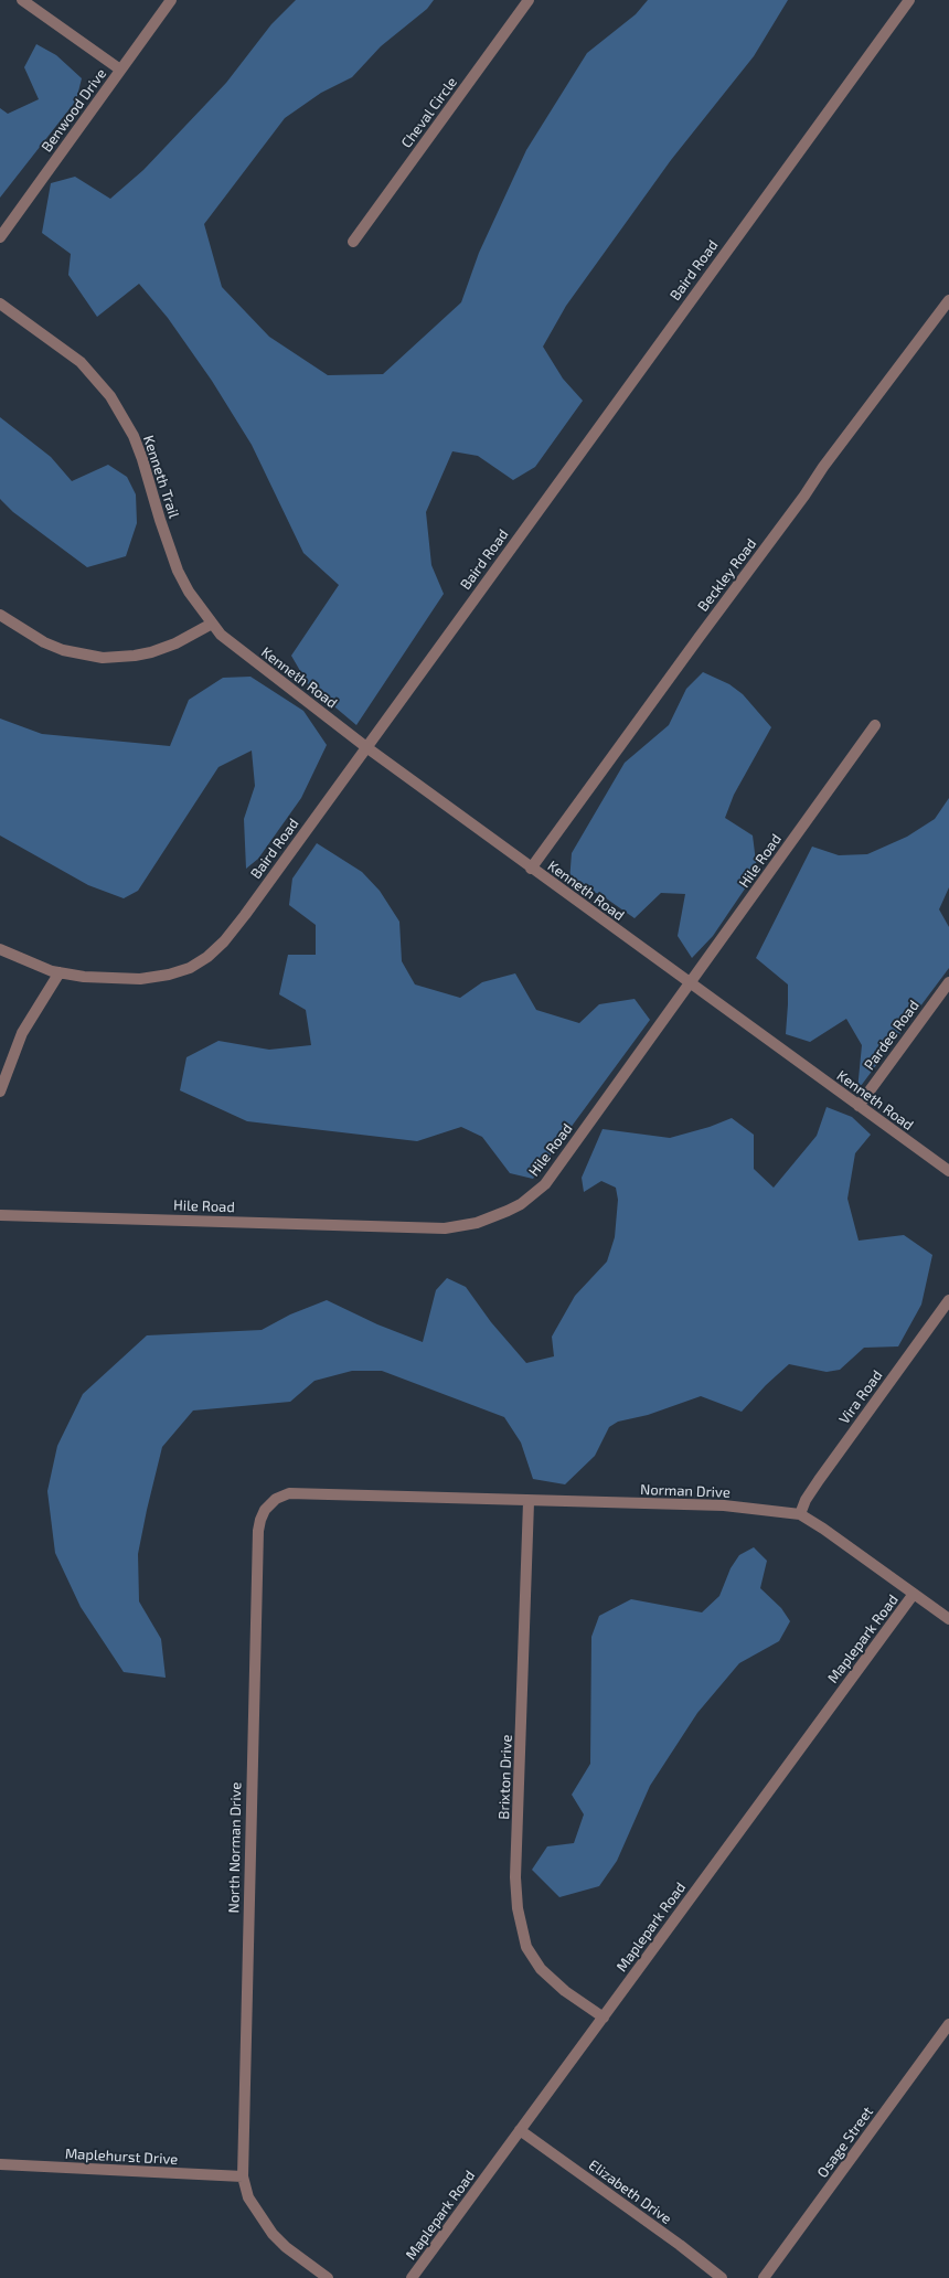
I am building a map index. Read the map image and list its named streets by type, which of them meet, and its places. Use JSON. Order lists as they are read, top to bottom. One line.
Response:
{"streets":{"street":["Benwood Drive","Cheval Circle","Baird Road","Kenneth Trail","Beckley Road","Kenneth Road","Hile Road","Pardee Road","Vira Road","Norman Drive","Maplepark Road","Brixton Drive","North Norman Drive","Osage Street","Maplehurst Drive","Elizabeth Drive"]},"crossings":[["Baird Road","Kenneth Road"],["Kenneth Trail","Kenneth Road"],["Beckley Road","Kenneth Road"],["Kenneth Road","Hile Road"],["Kenneth Road","Pardee Road"],["Vira Road","Norman Drive"],["Norman Drive","Maplepark Road"],["Norman Drive","Brixton Drive"],["Norman Drive","North Norman Drive"],["Maplepark Road","Brixton Drive"],["Maplepark Road","Elizabeth Drive"],["North Norman Drive","Maplehurst Drive"]]}
